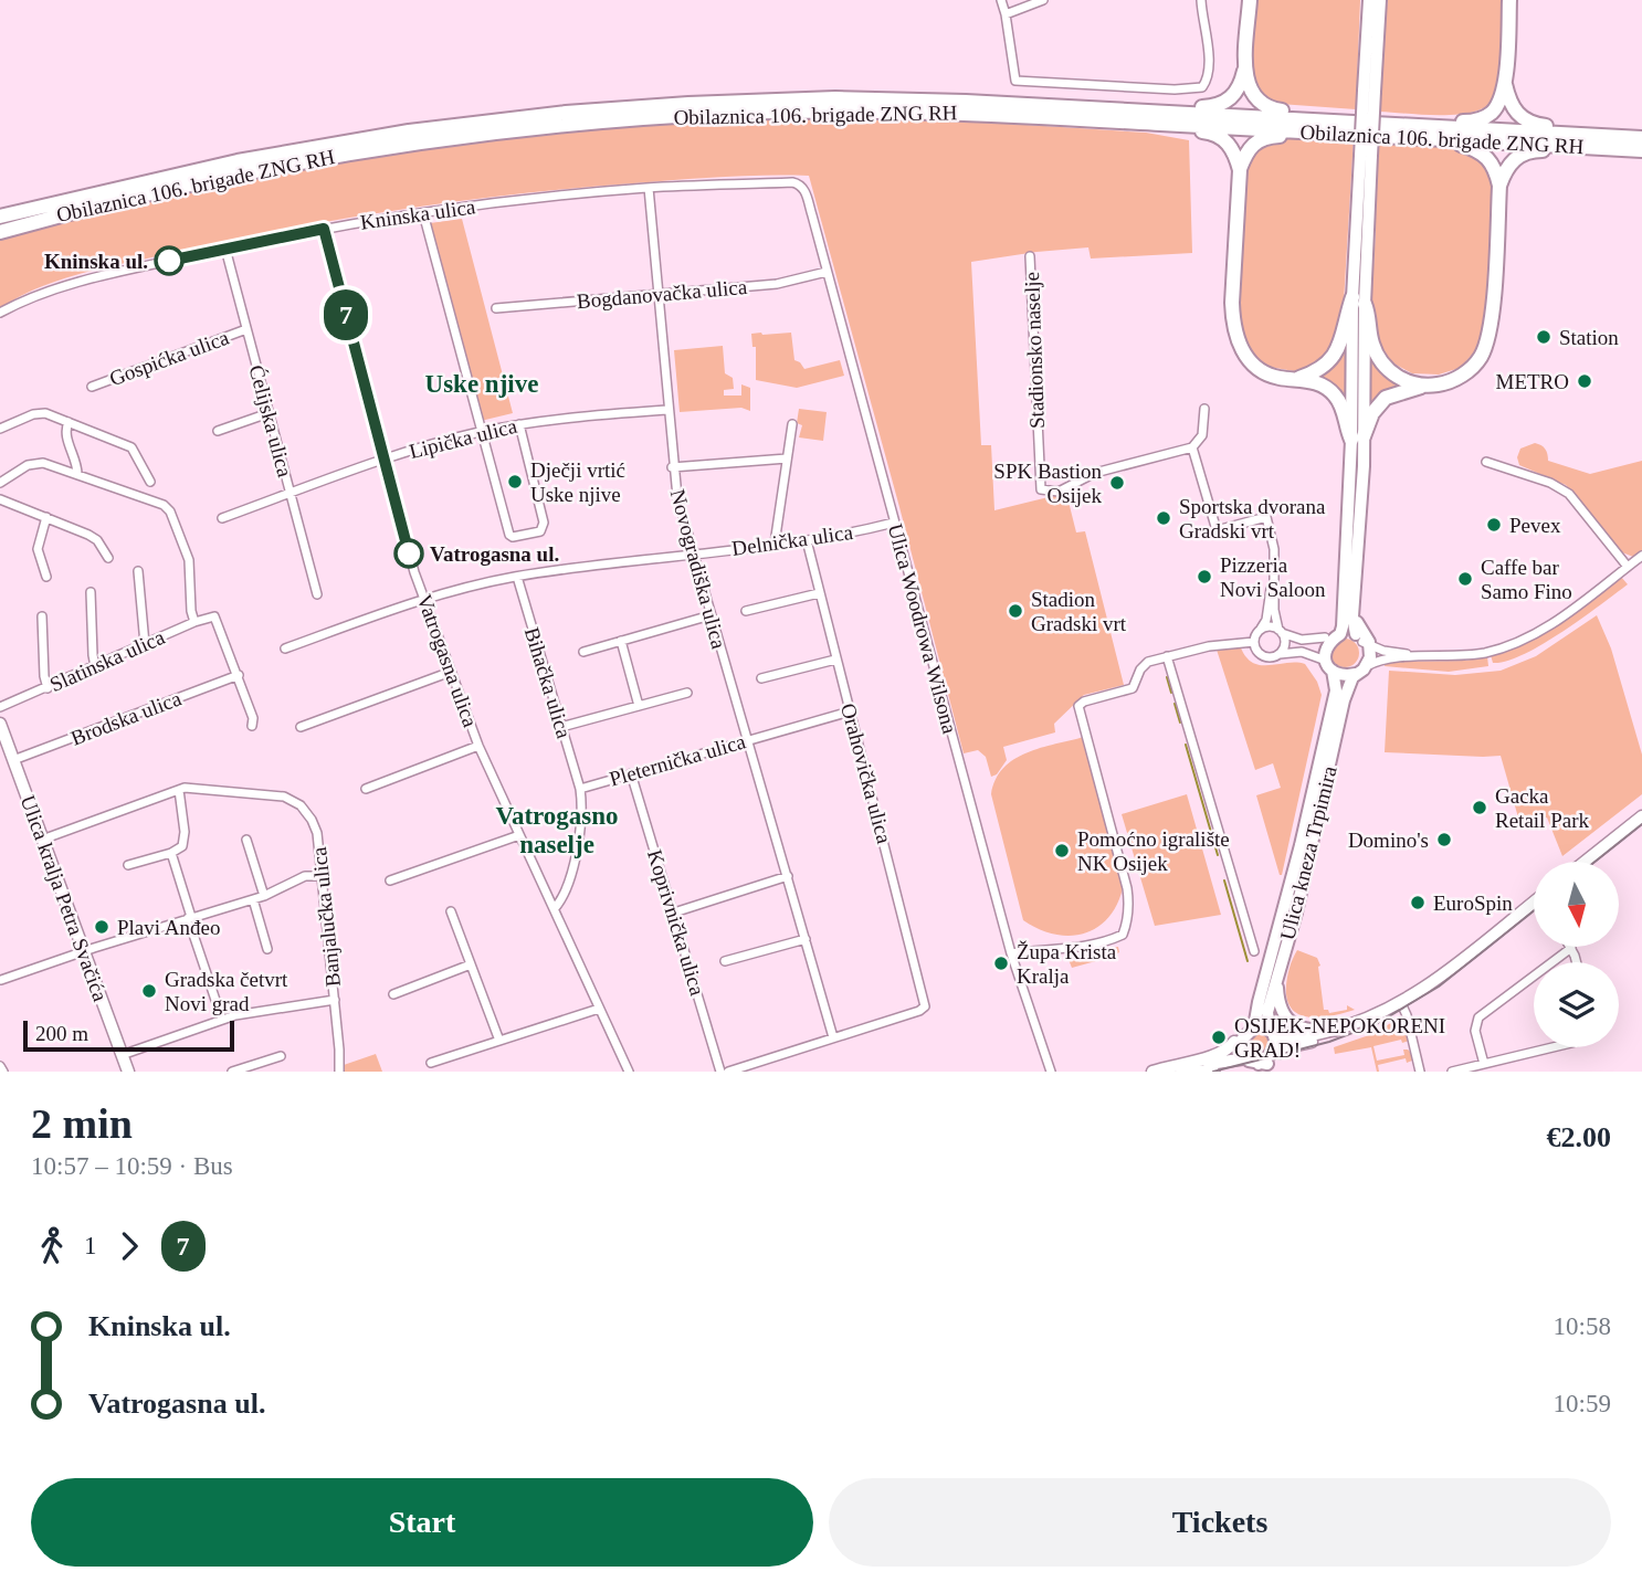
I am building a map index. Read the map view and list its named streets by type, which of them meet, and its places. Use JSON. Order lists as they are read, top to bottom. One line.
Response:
{"streets":{"highway":["Obilaznica 106. brigade ZNG RH"],"main road":["Ulica kneza Trpimira"],"street":["Kninska ulica","Bogdanovačka ulica","Stadionsko naselje","Gospićka ulica","Ćelijska ulica","Lipička ulica","Delnička ulica","Novogradiška ulica","Ulica Woodrowa Wilsona","Slatinska ulica","Vatrogasna ulica","Bihačka ulica","Brodska ulica","Pleternička ulica","Orahovička ulica","Ulica kralja Petra Svačića","Banjalučka ulica","Koprivnička ulica"]},"crossings":[["Kninska ulica","Ćelijska ulica"],["Kninska ulica","Novogradiška ulica"],["Kninska ulica","Ulica Woodrowa Wilsona"],["Kninska ulica","Vatrogasna ulica"],["Bogdanovačka ulica","Novogradiška ulica"],["Bogdanovačka ulica","Ulica Woodrowa Wilsona"],["Gospićka ulica","Ćelijska ulica"],["Ćelijska ulica","Lipička ulica"],["Lipička ulica","Novogradiška ulica"],["Lipička ulica","Vatrogasna ulica"],["Delnička ulica","Novogradiška ulica"],["Delnička ulica","Ulica Woodrowa Wilsona"],["Delnička ulica","Vatrogasna ulica"],["Delnička ulica","Bihačka ulica"],["Delnička ulica","Orahovička ulica"],["Novogradiška ulica","Pleternička ulica"],["Novogradiška ulica","Orahovička ulica"],["Slatinska ulica","Brodska ulica"],["Vatrogasna ulica","Pleternička ulica"],["Bihačka ulica","Pleternička ulica"],["Brodska ulica","Ulica kralja Petra Svačića"],["Pleternička ulica","Orahovička ulica"],["Pleternička ulica","Koprivnička ulica"],["Ulica kralja Petra Svačića","Banjalučka ulica"]],"districts":["Uske njive","Vatrogasno naselje"],"places":["Kninska ul.","Station","METRO","Dječji vrtić Uske njive","SPK Bastion Osijek","Sportska dvorana Gradski vrt","Pevex","Vatrogasna ul.","Pizzeria Novi Saloon","Caffe bar Samo Fino","Stadion Gradski vrt","Gacka Retail Park","Domino's","Pomoćno igralište NK Osijek","EuroSpin","Plavi Anđeo","Župa Krista Kralja","Gradska četvrt Novi grad","OSIJEK-NEPOKORENI GRAD!"],"lines":["bus line 7"],"scale_bar":"200 m","north":"bottom","page":{"on_map":"7","scale":"200 m","heading":["2 min","10:57 – 10:59 · Bus","€2.00"],"legs":["1","7"],"list":[{"name":"Kninska ul.","value":"10:58"},{"name":"Vatrogasna ul.","value":"10:59"}],"buttons":["Start","Tickets"]}}
